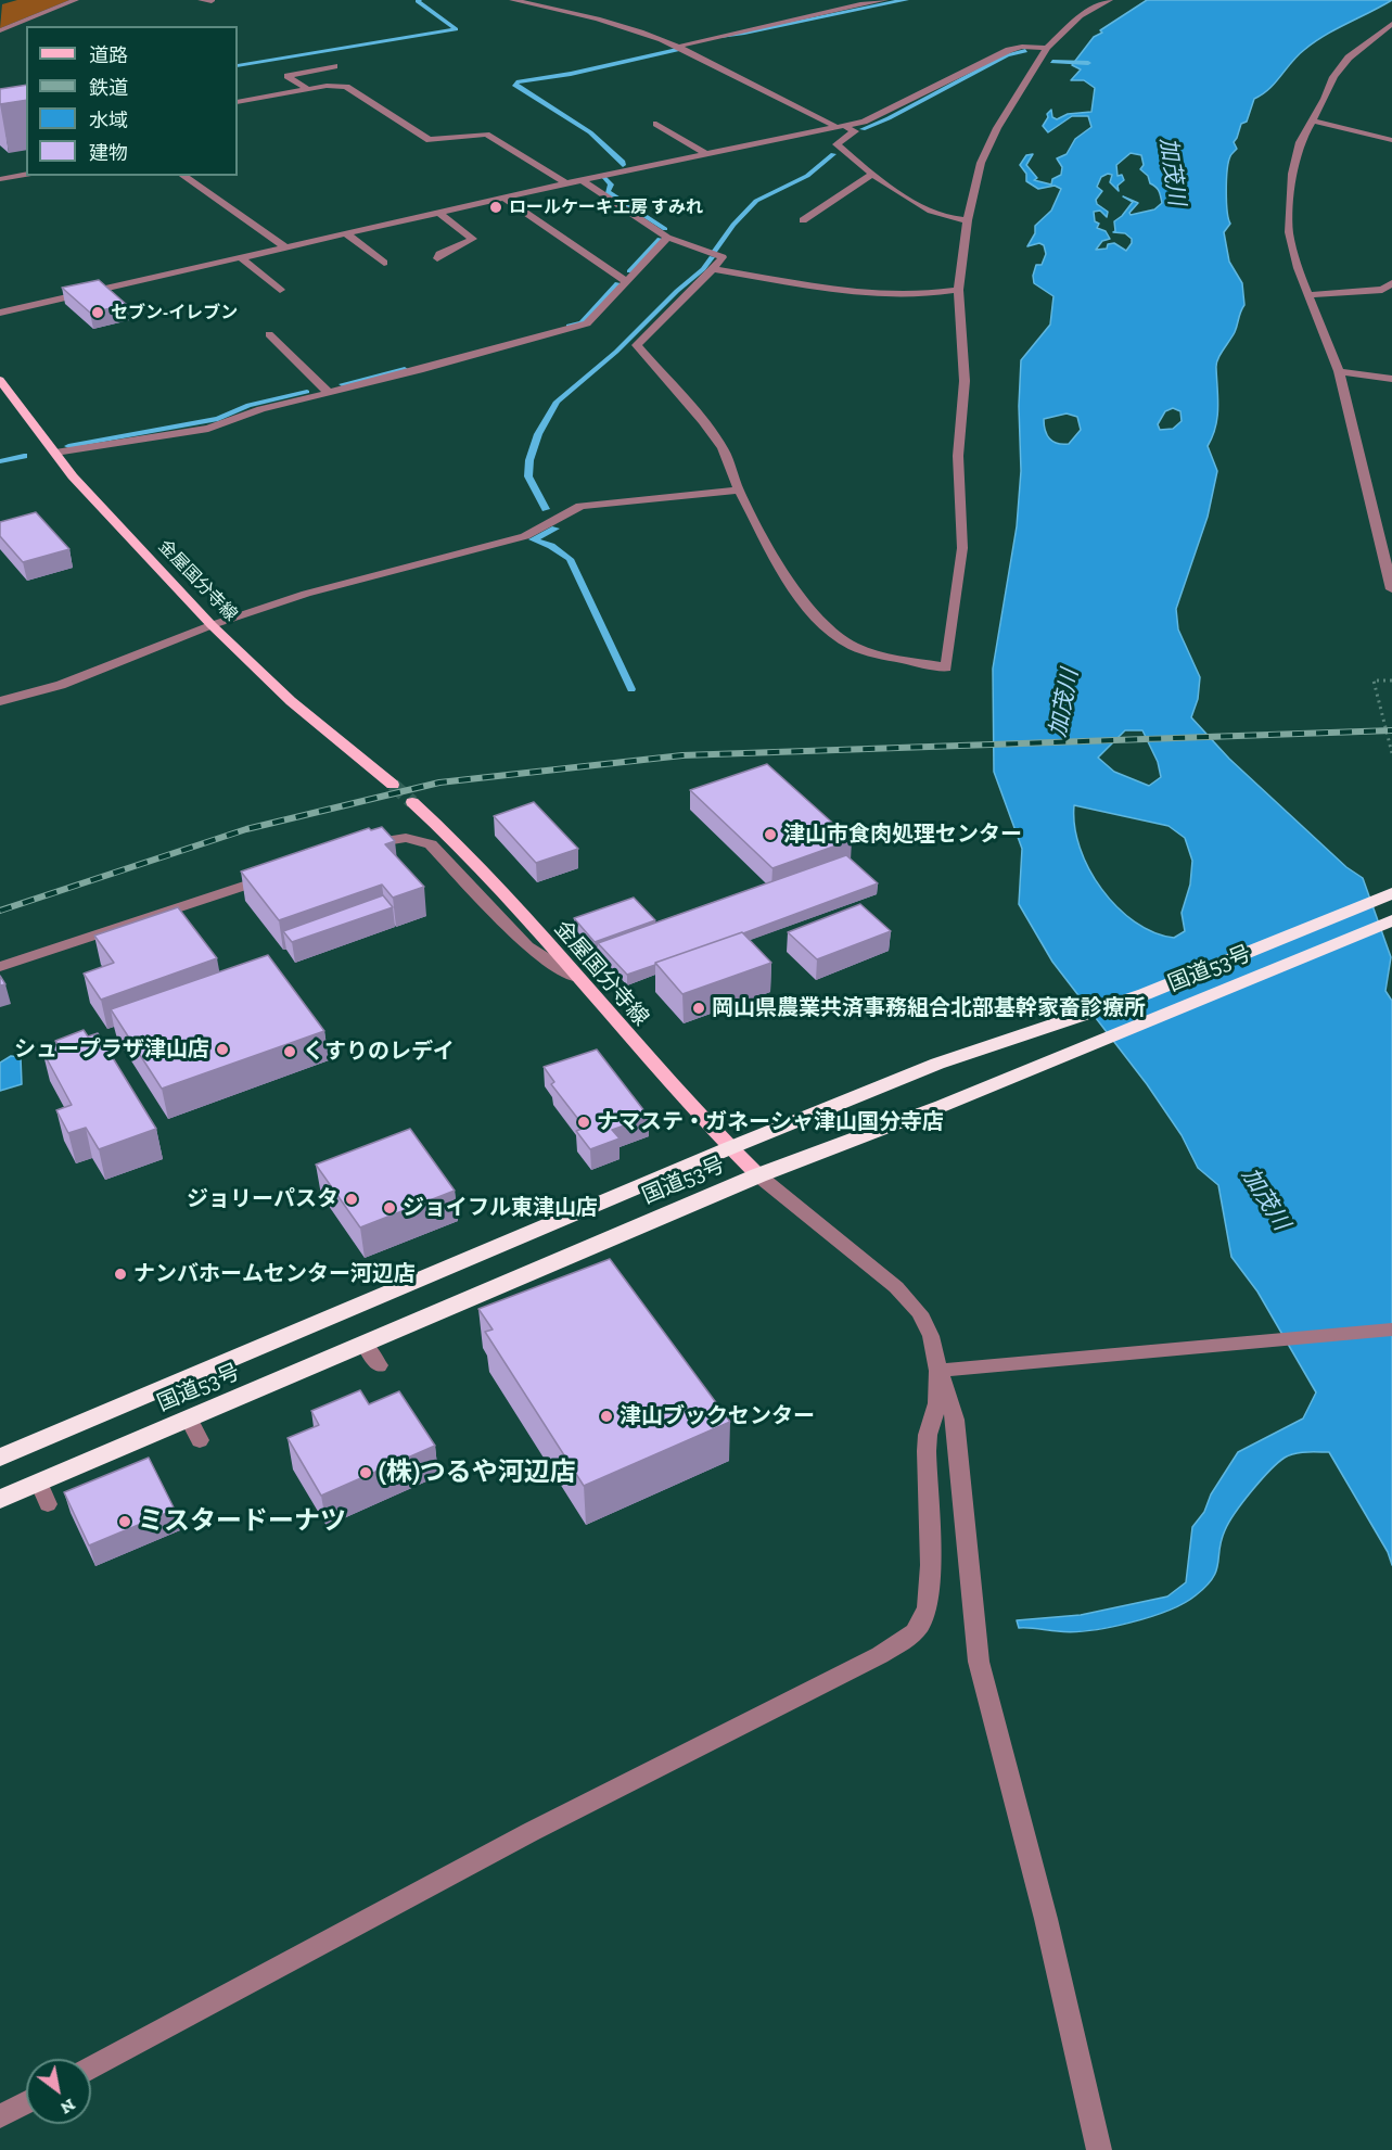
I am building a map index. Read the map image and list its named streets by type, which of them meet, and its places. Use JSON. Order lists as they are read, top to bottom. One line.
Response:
{"streets":{"highway":["国道53号"],"main road":["金屋国分寺線"]},"crossings":[["金屋国分寺線","国道53号"]],"water":["加茂川"],"places":["ロールケーキ工房 すみれ","セブン-イレブン","津山市食肉処理センター","岡山県農業共済事務組合北部基幹家畜診療所","シュープラザ津山店","くすりのレデイ","ナマステ・ガネーシャ津山国分寺店","ジョリーパスタ","ジョイフル東津山店","ナンバホームセンター河辺店","津山ブックセンター","(株)つるや河辺店","ミスタードーナツ"],"legend":["道路","鉄道","水域","建物"],"north":"bottom right"}
